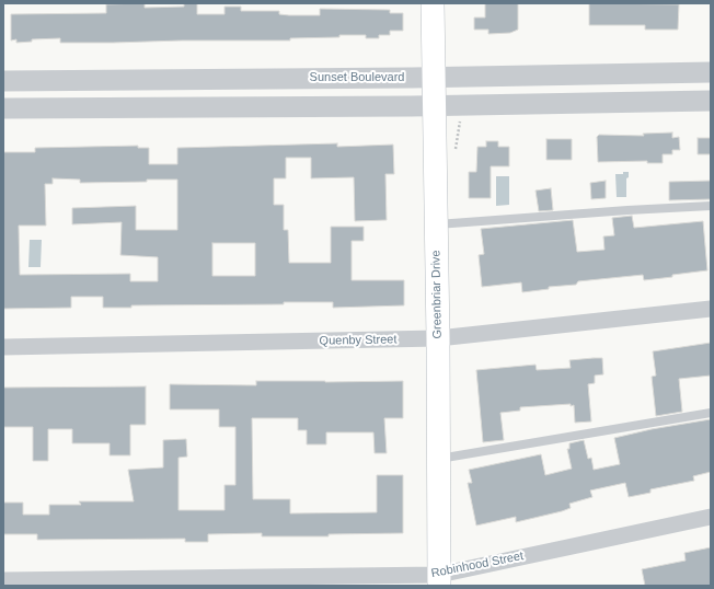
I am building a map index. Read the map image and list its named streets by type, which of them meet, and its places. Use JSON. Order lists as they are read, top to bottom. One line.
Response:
{"streets":{"main road":["Greenbriar Drive"],"street":["Sunset Boulevard","Quenby Street","Robinhood Street"]},"crossings":[["Sunset Boulevard","Greenbriar Drive"],["Greenbriar Drive","Quenby Street"],["Greenbriar Drive","Robinhood Street"]]}
